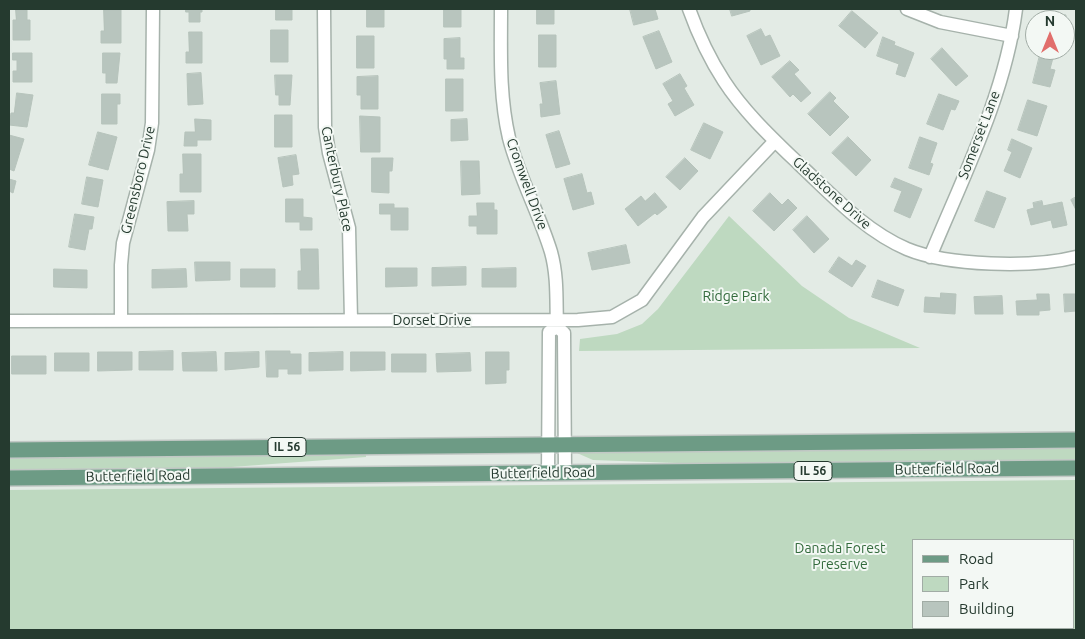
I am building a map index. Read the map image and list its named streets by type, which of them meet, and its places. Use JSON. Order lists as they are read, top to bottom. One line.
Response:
{"streets":{"main road":["IL 56","Butterfield Road"],"street":["Somerset Lane","Canterbury Place","Greensboro Drive","Cromwell Drive","Gladstone Drive","Dorset Drive"]},"crossings":[["Somerset Lane","Gladstone Drive"],["Canterbury Place","Dorset Drive"],["Greensboro Drive","Dorset Drive"],["Cromwell Drive","Dorset Drive"],["Cromwell Drive","Butterfield Road"],["Gladstone Drive","Dorset Drive"]],"parks":["Ridge Park","Danada Forest Preserve"],"legend":["Road","Park","Building"],"north":"top"}
